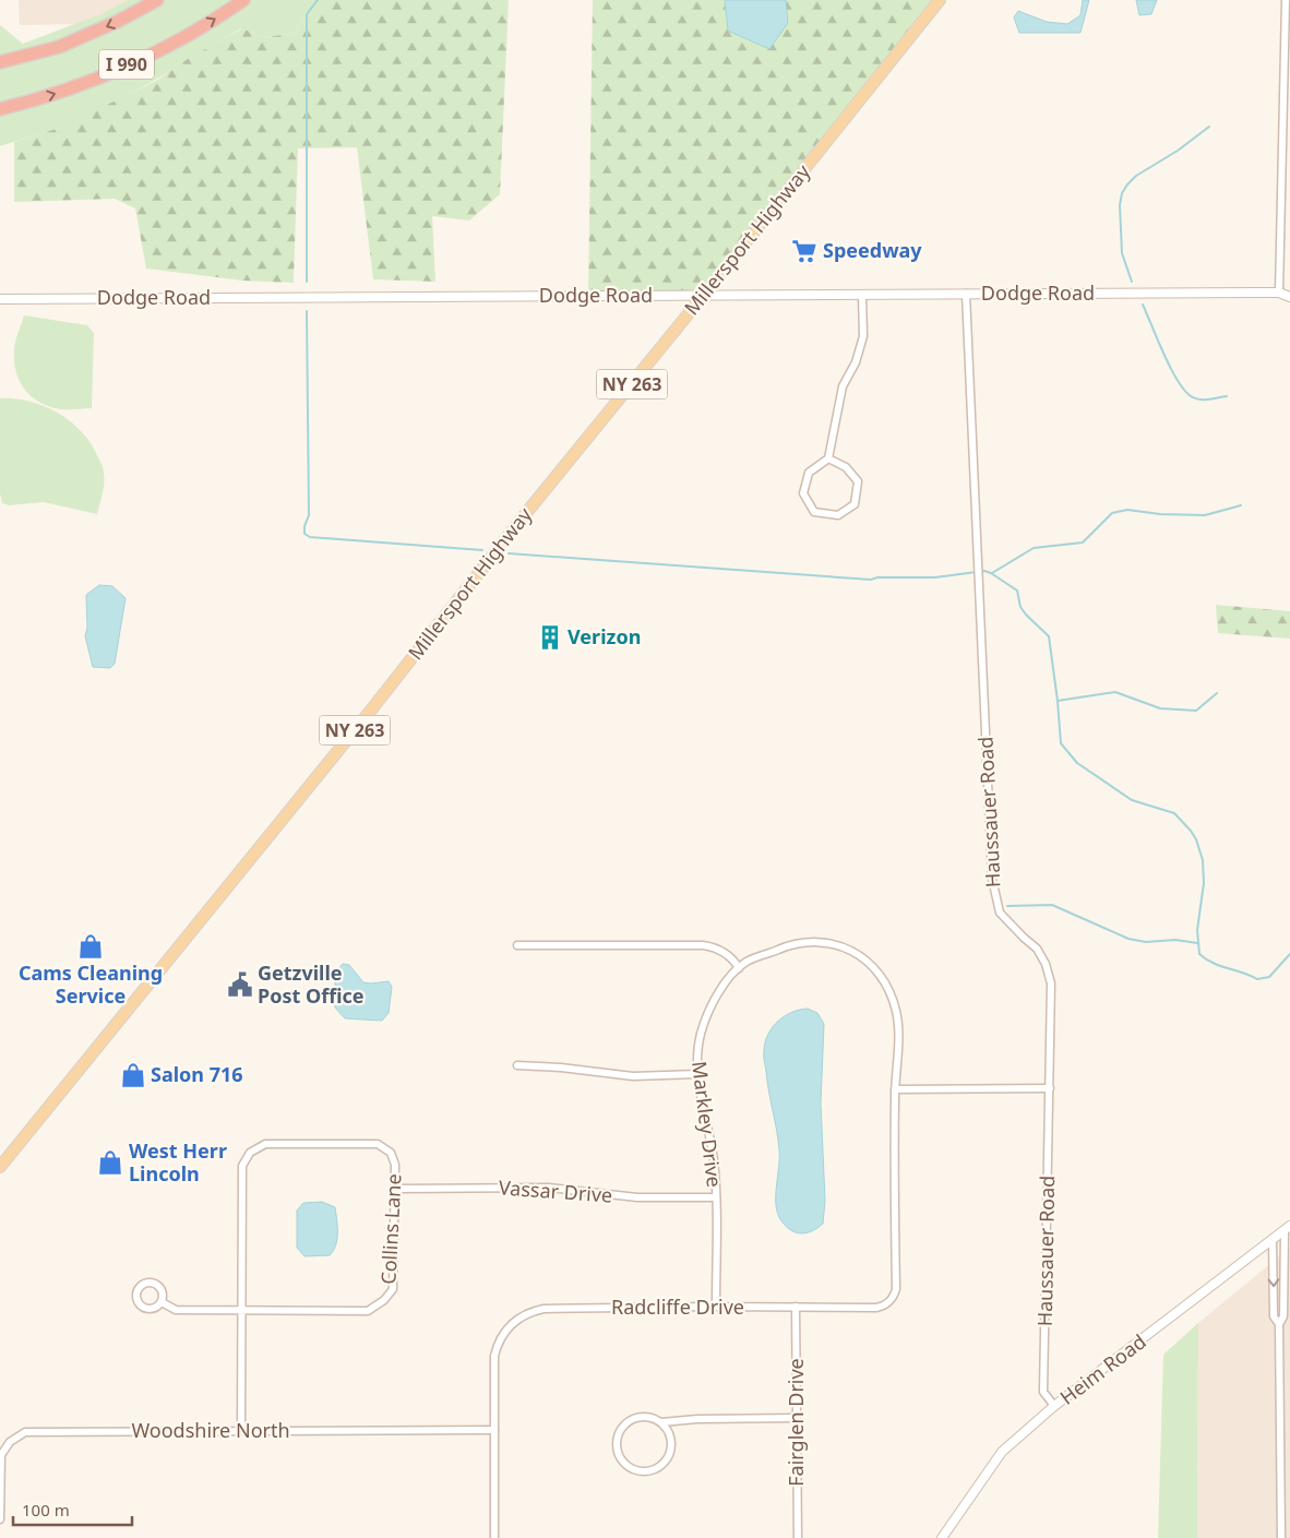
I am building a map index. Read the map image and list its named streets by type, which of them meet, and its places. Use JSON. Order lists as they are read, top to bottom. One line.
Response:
{"streets":{"highway":["I 990"],"main road":["Millersport Highway","NY 263"],"street":["Dodge Road","Haussauer Road","Markley Drive","Vassar Drive","Collins Lane","Radcliffe Drive","Heim Road","Fairglen Drive","Woodshire North"]},"crossings":[["Millersport Highway","Dodge Road"],["Dodge Road","Haussauer Road"],["Haussauer Road","Heim Road"],["Markley Drive","Vassar Drive"],["Markley Drive","Radcliffe Drive"],["Vassar Drive","Collins Lane"],["Collins Lane","Woodshire North"],["Radcliffe Drive","Fairglen Drive"],["Radcliffe Drive","Woodshire North"]],"places":{"supermarket":["Speedway"],"building":["Verizon"],"shop":["Cams Cleaning Service","Salon 716","West Herr Lincoln"],"public building":["Getzville Post Office"]},"scale_bar":"100 m"}
